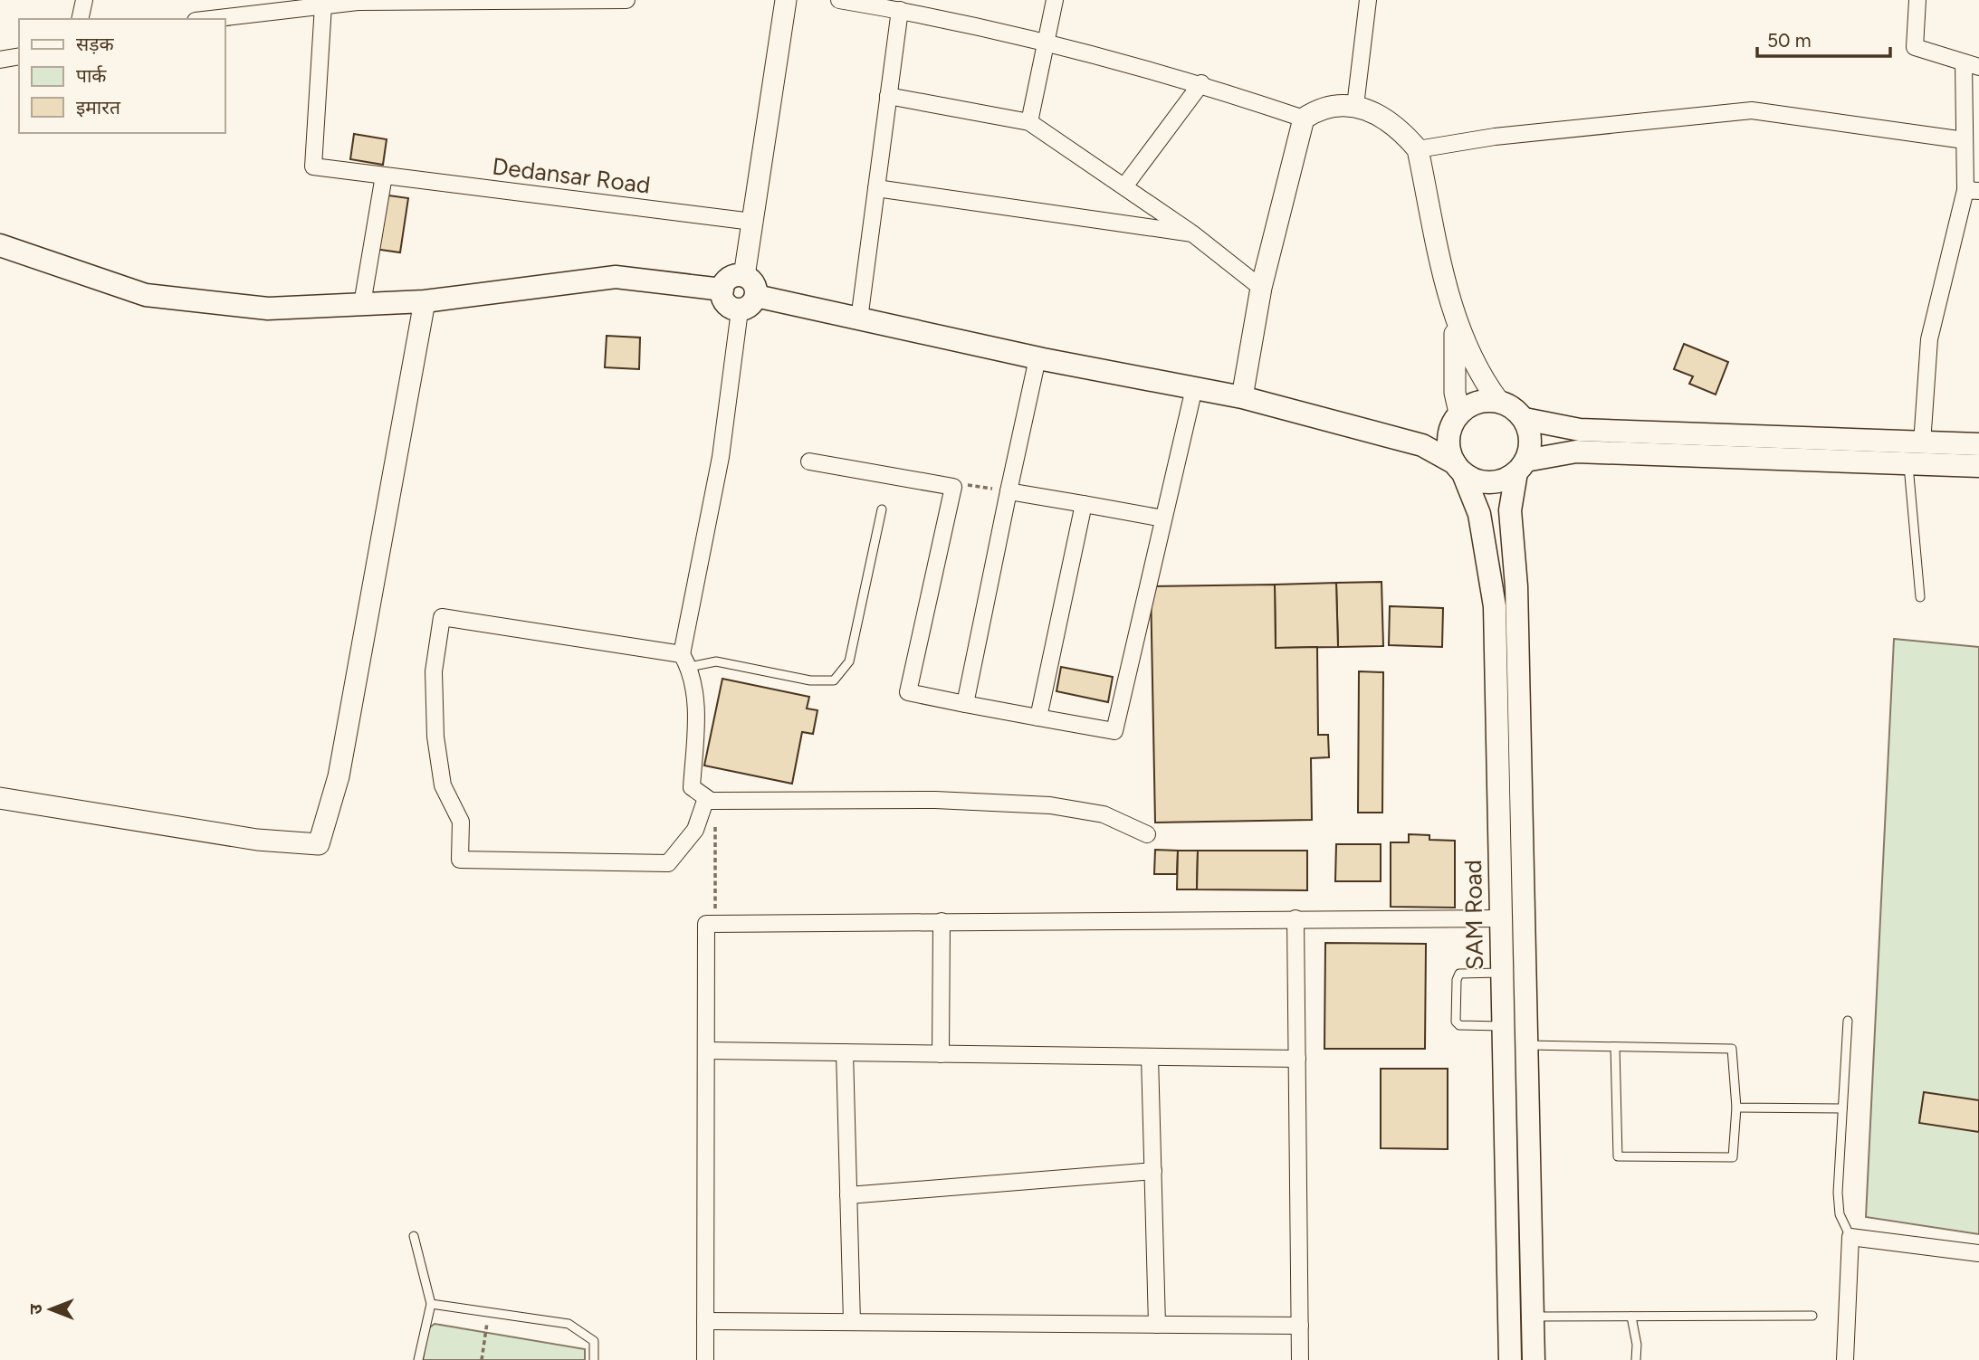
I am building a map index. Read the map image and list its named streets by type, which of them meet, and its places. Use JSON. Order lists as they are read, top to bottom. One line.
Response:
{"streets":{"main road":["SAM Road"],"street":["Dedansar Road"]},"legend":["सड़क","पार्क","इमारत"],"scale_bar":"50 m","north":"left"}
